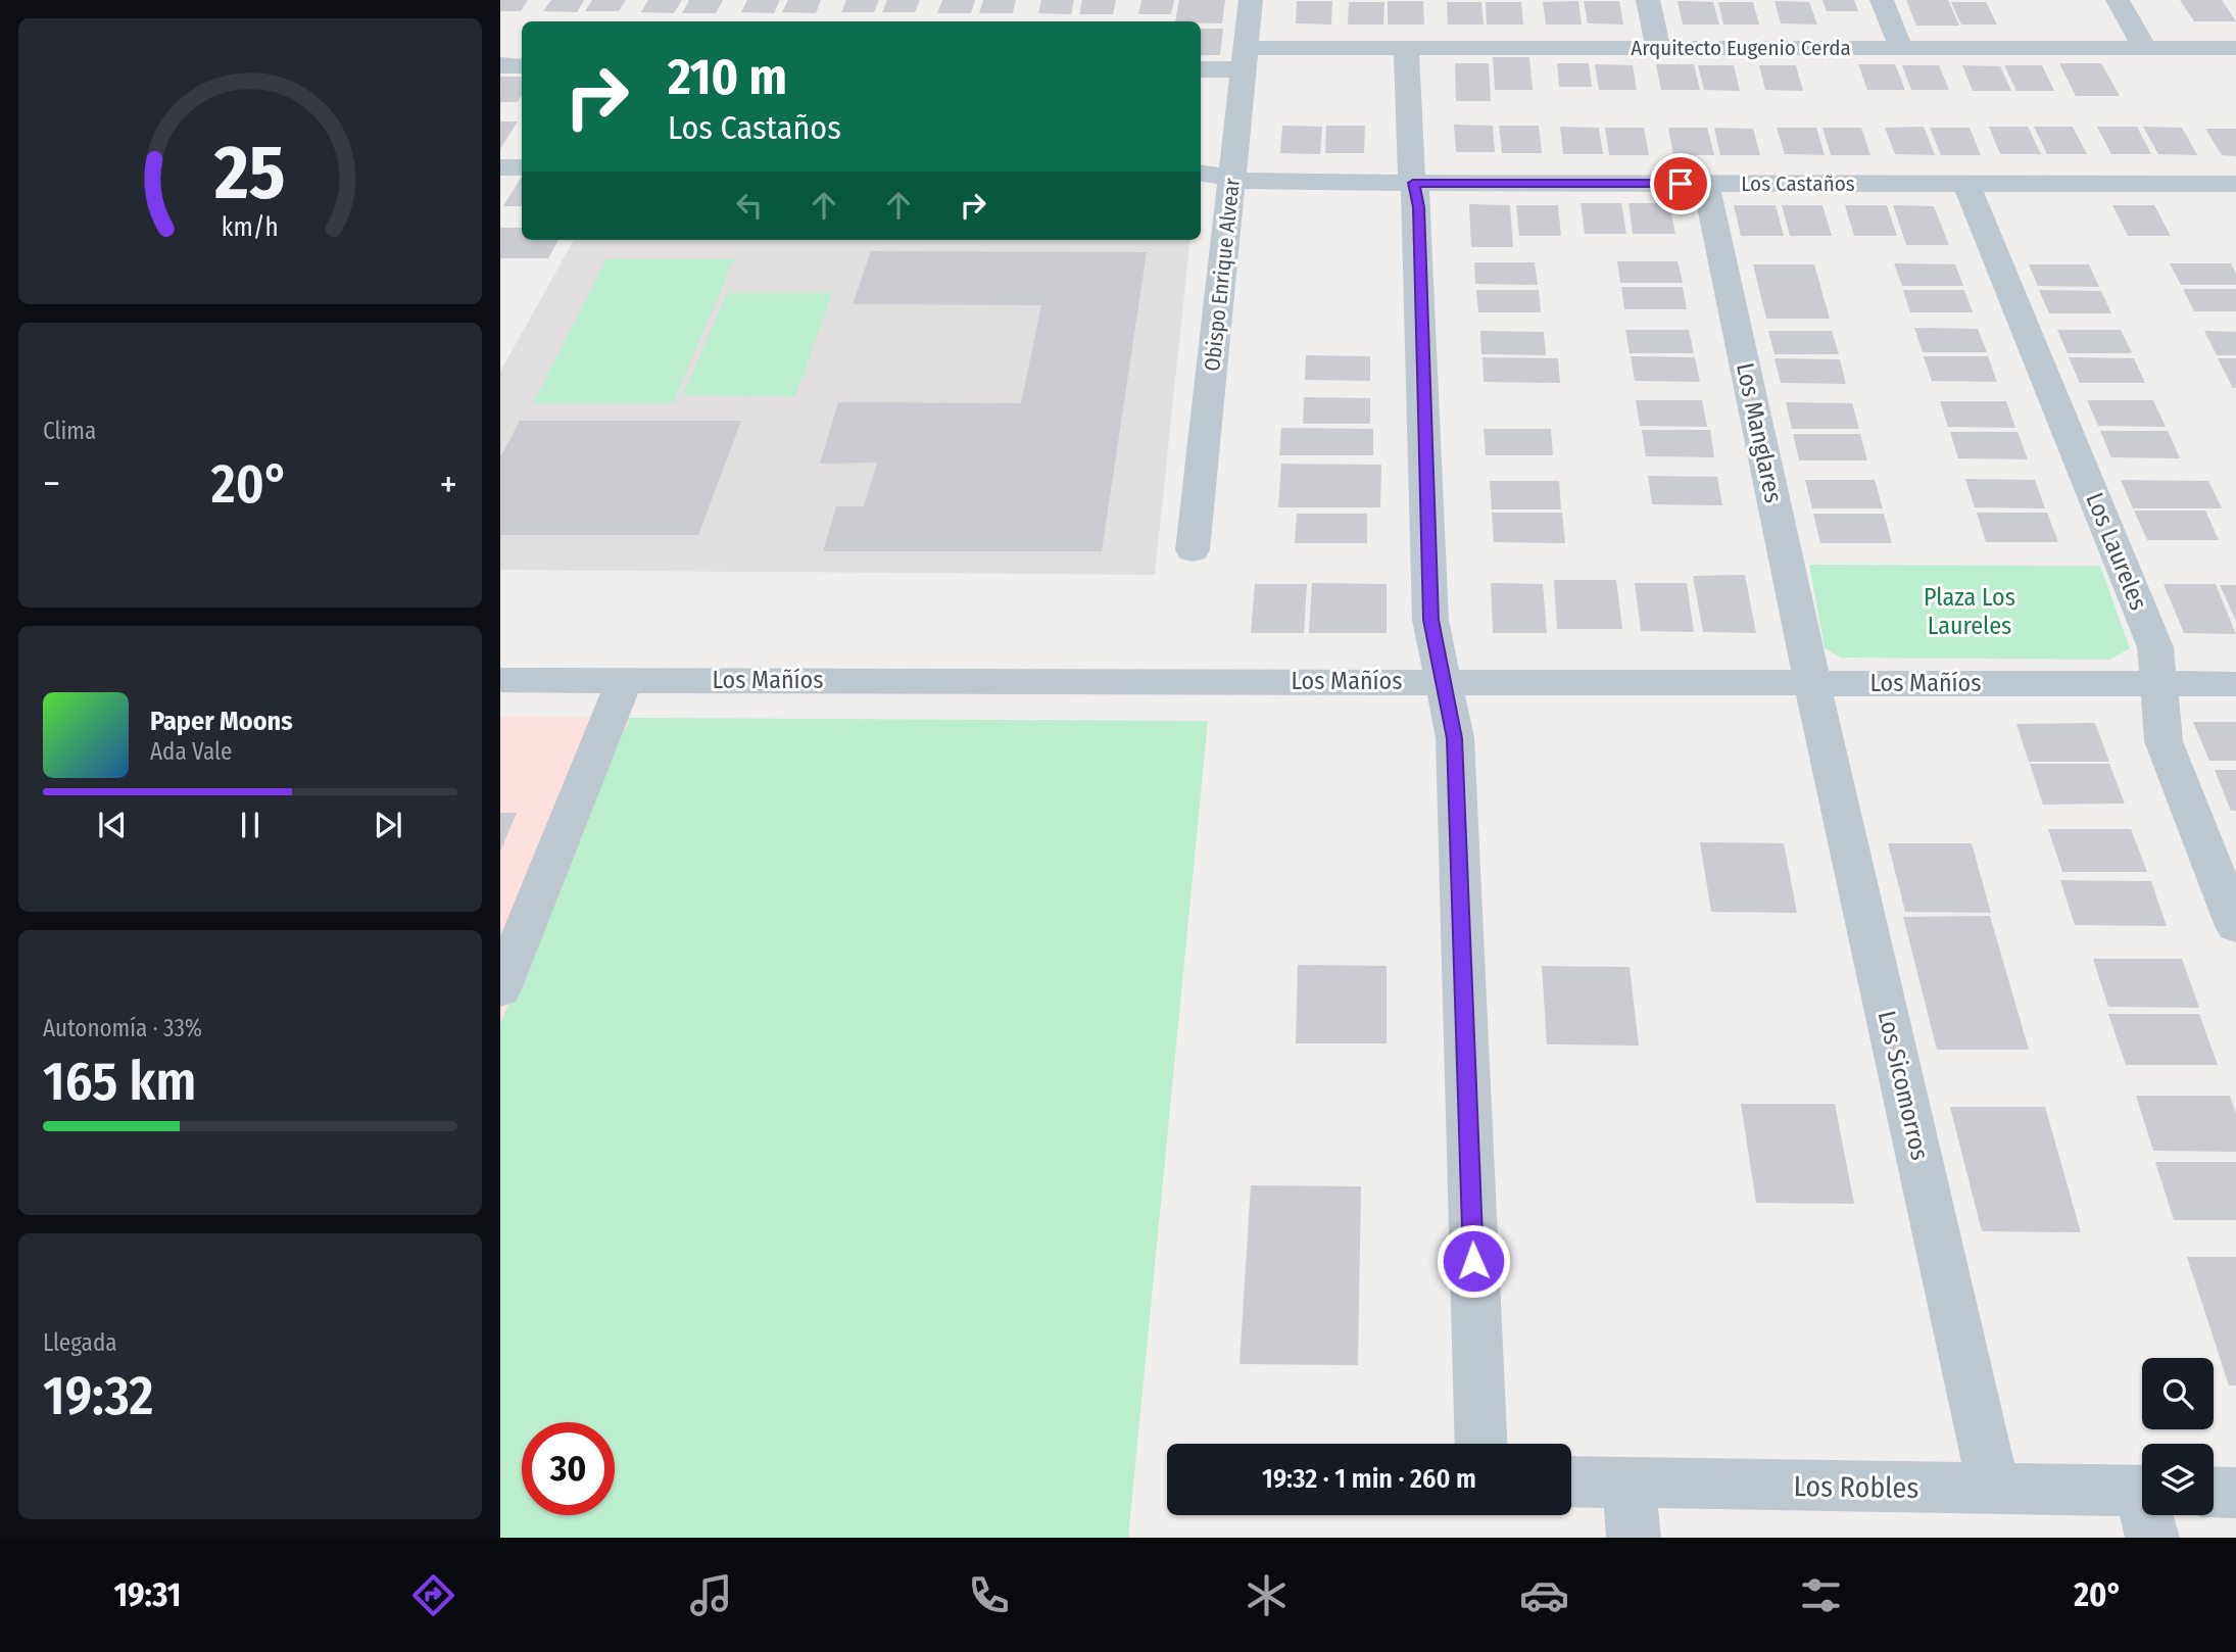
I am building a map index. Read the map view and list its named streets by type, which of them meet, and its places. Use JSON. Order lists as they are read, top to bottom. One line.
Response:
{"streets":{"street":["Arquitecto Eugenio Cerda","Los Castaños","Obispo Enrique Alvear","Los Manglares","Los Laureles","Los Mañíos","Los Sicomorros","Los Robles"]},"crossings":[["Arquitecto Eugenio Cerda","Obispo Enrique Alvear"],["Los Castaños","Obispo Enrique Alvear"],["Los Castaños","Los Manglares"],["Los Castaños","Los Laureles"],["Los Manglares","Los Mañíos"],["Los Manglares","Los Sicomorros"],["Los Laureles","Los Mañíos"],["Los Mañíos","Los Sicomorros"],["Los Sicomorros","Los Robles"]],"parks":["Plaza Los Laureles"],"page":{"turn":["210 m","Los Castaños"],"tile":["Clima",["Autonomía · 33%","165 km"],["Llegada","19:32"]],"heat":["−","20°","+"],"song":["Paper Moons","Ada Vale"],"limit":"30","trip":"19:32 · 1 min · 260 m","tabs":["19:31","20°"],"gauge":["25","km/h"]}}
